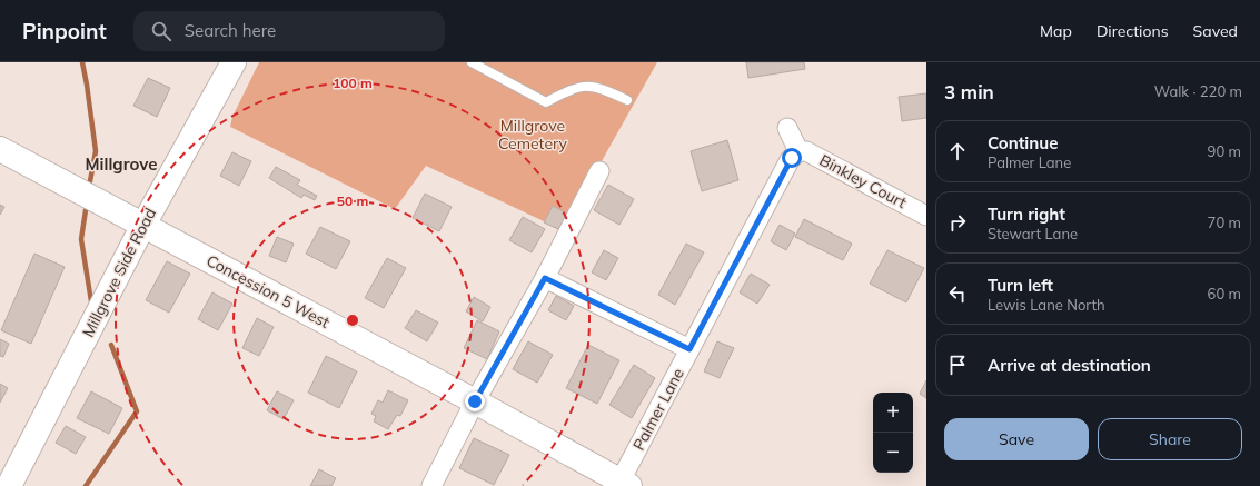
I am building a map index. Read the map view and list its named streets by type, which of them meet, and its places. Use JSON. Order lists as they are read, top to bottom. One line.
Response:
{"streets":{"main road":["Millgrove Side Road","Concession 5 West"],"street":["Binkley Court","Palmer Lane"]},"crossings":[["Binkley Court","Palmer Lane"],["Millgrove Side Road","Concession 5 West"],["Concession 5 West","Palmer Lane"]],"districts":["Millgrove"],"parks":["Millgrove Cemetery"],"page":{"header":"Pinpoint","search":"Search here","nav":["Map","Directions","Saved"],"heading":["3 min","Walk · 220 m"],"list":[["Continue","Palmer Lane","90 m"],["Turn right","Stewart Lane","70 m"],["Turn left","Lewis Lane North","60 m"],"Arrive at destination"],"map_buttons":["+","−"],"buttons":["Save","Share"]},"rings":["100 m","50 m"]}
